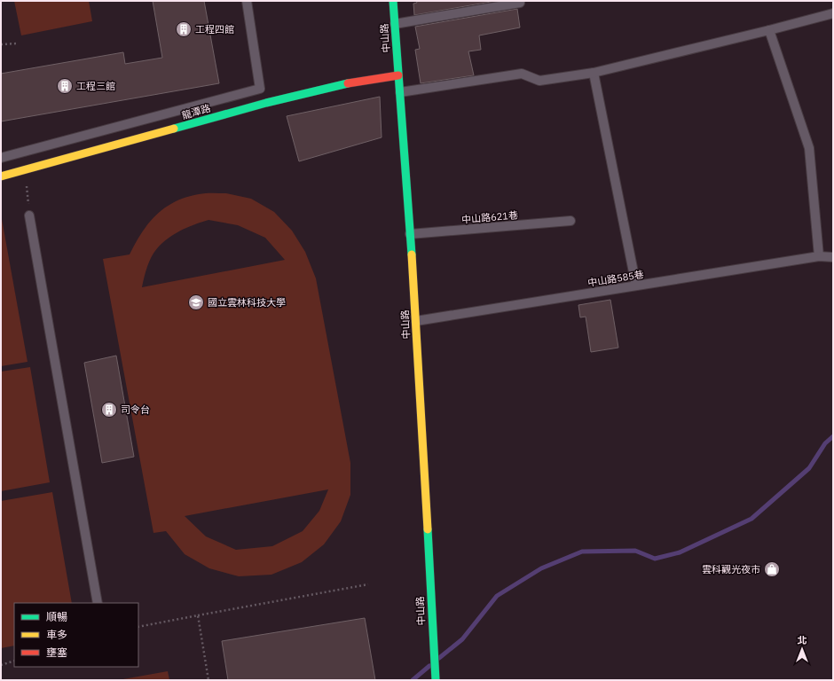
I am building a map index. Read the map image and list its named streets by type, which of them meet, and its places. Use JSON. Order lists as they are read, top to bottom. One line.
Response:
{"streets":{"main road":["中山路","龍潭路"],"lane":["中山路621巷","中山路585巷"]},"crossings":[["中山路","龍潭路"],["中山路","中山路621巷"],["中山路","中山路585巷"]],"places":{"building":["工程四館","工程三館","司令台"],"school or university":["國立雲林科技大學"],"shop":["雲科觀光夜市"]},"legend":["順暢","車多","壅塞"],"north":"top"}
